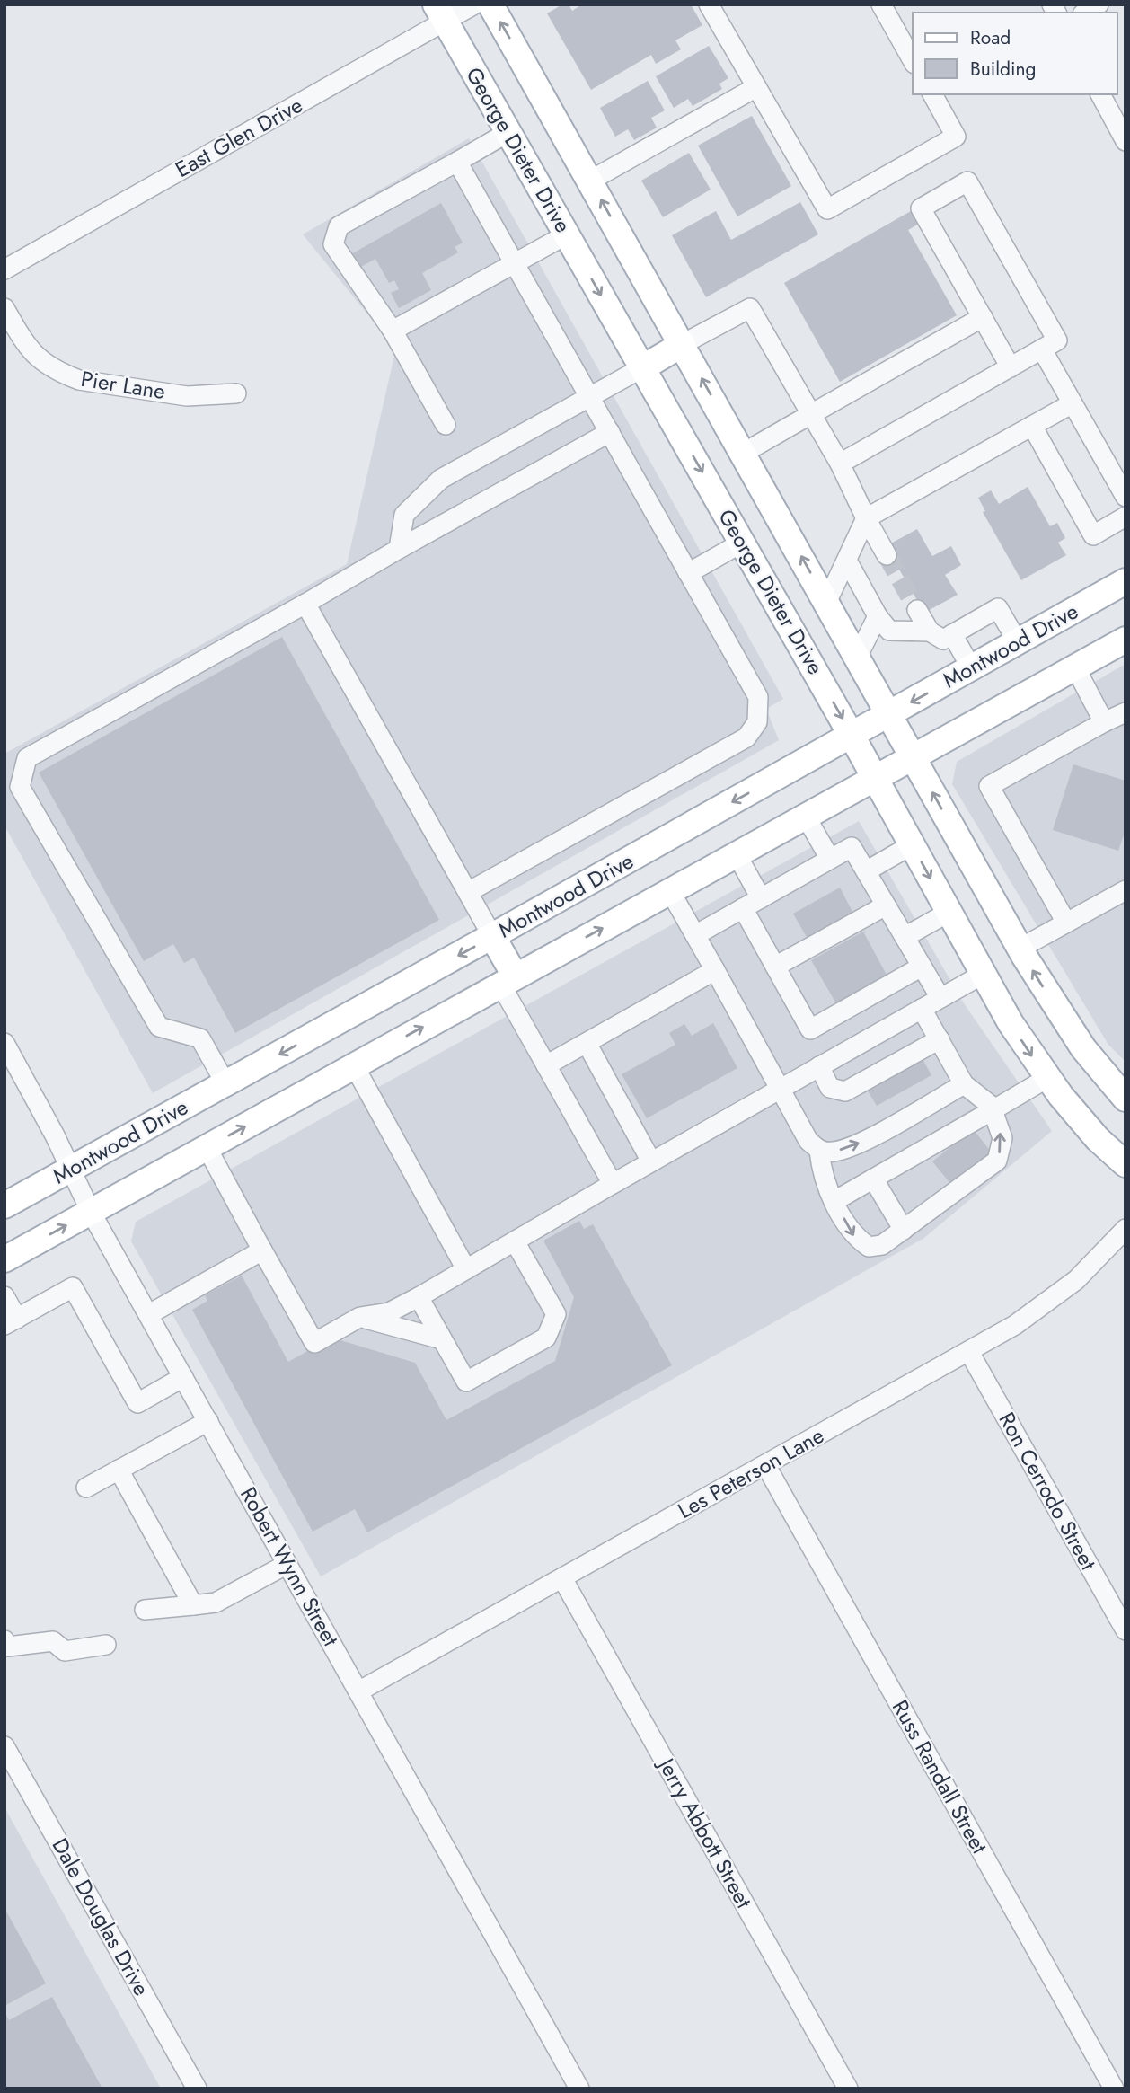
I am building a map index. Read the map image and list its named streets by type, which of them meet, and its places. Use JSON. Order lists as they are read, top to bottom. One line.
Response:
{"streets":{"main road":["George Dieter Drive","Montwood Drive"],"street":["East Glen Drive","Pier Lane","Les Peterson Lane","Ron Cerrodo Street","Robert Wynn Street","Russ Randall Street","Jerry Abbott Street","Dale Douglas Drive"]},"crossings":[["East Glen Drive","George Dieter Drive"],["George Dieter Drive","Montwood Drive"],["Montwood Drive","Robert Wynn Street"],["Les Peterson Lane","Ron Cerrodo Street"],["Les Peterson Lane","Robert Wynn Street"],["Les Peterson Lane","Russ Randall Street"],["Les Peterson Lane","Jerry Abbott Street"]],"legend":["Road","Building"]}
